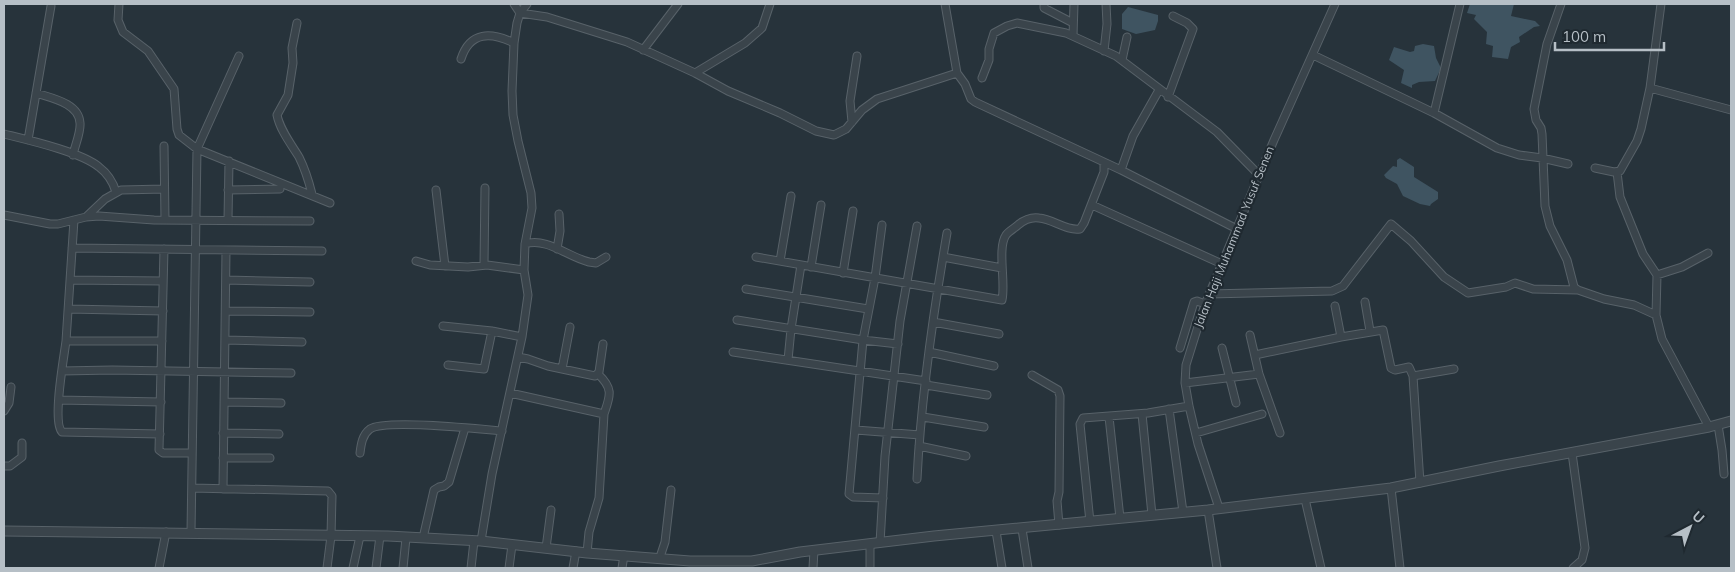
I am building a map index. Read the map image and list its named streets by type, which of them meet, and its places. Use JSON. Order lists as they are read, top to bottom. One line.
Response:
{"streets":{"street":["Jalan Haji Muhammad Yusuf Senen"]},"scale_bar":"100 m","north":"top right"}
